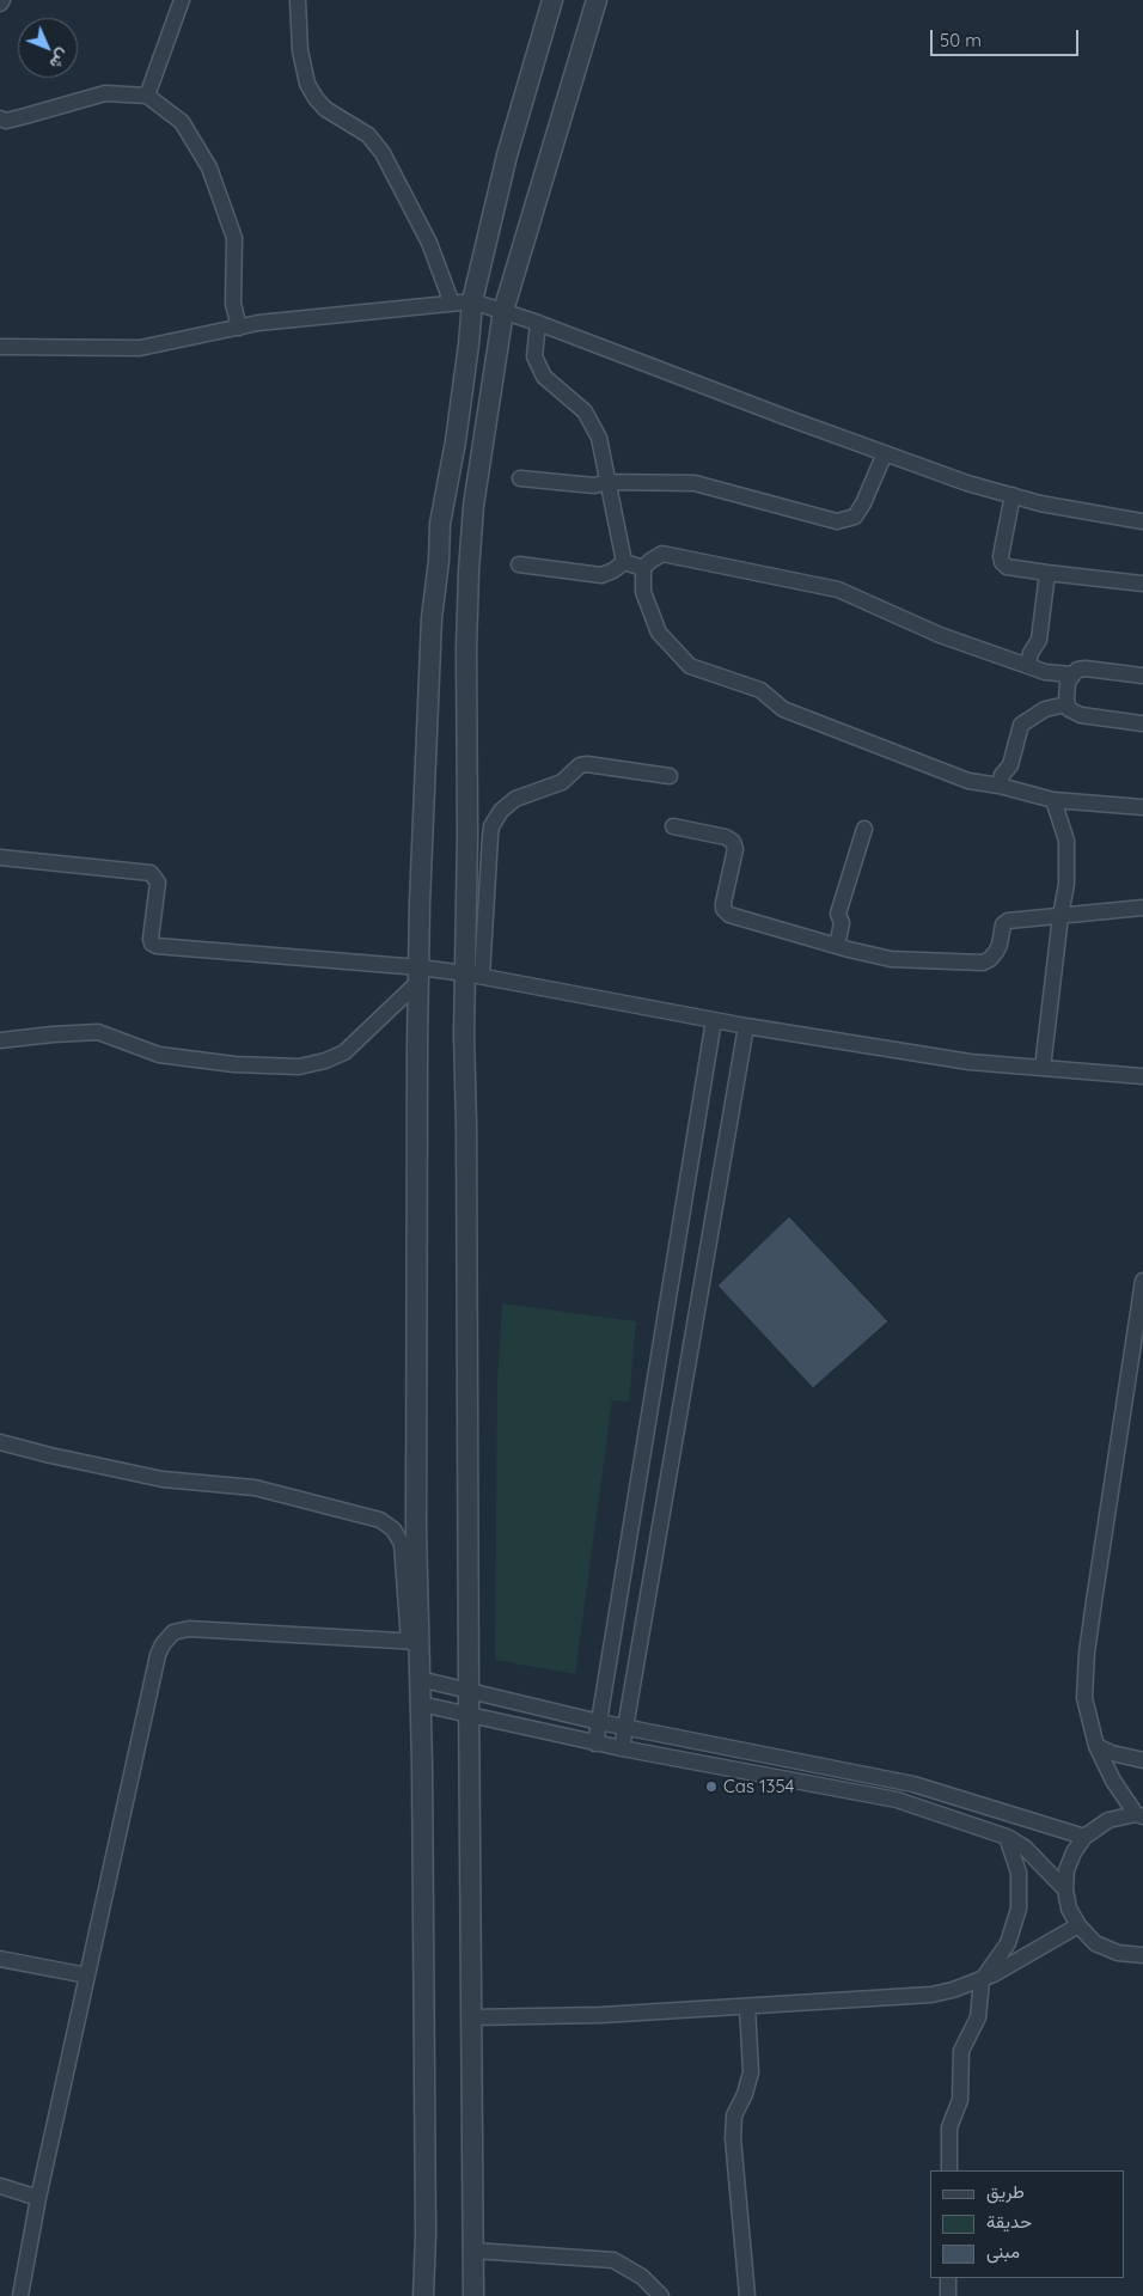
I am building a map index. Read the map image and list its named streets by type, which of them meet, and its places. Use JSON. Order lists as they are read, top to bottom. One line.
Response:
{"places":["Cas 1354"],"legend":["طريق","حديقة","مبنى"],"scale_bar":"50 m","north":"bottom right"}
